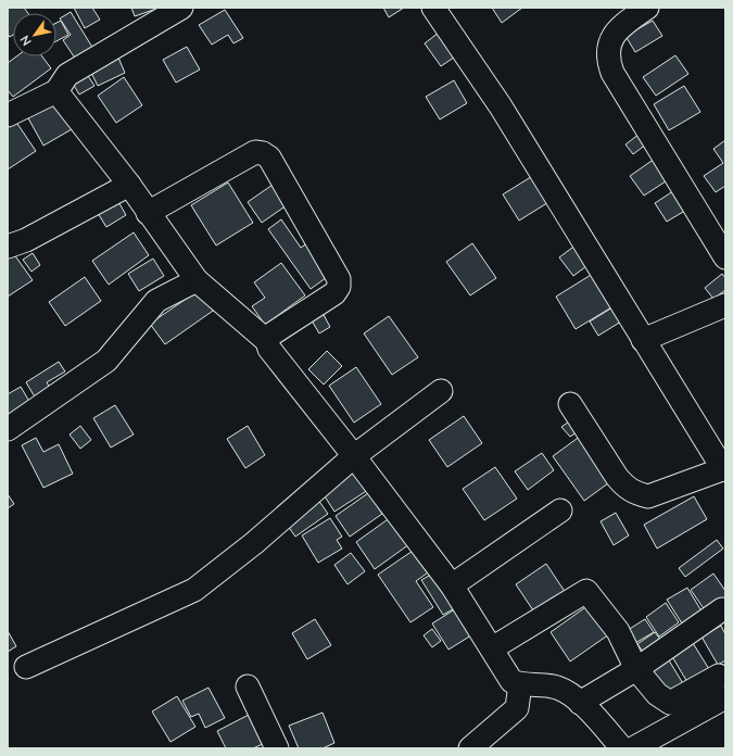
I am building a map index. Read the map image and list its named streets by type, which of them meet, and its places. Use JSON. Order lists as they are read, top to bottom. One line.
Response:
{"north":"bottom left"}
